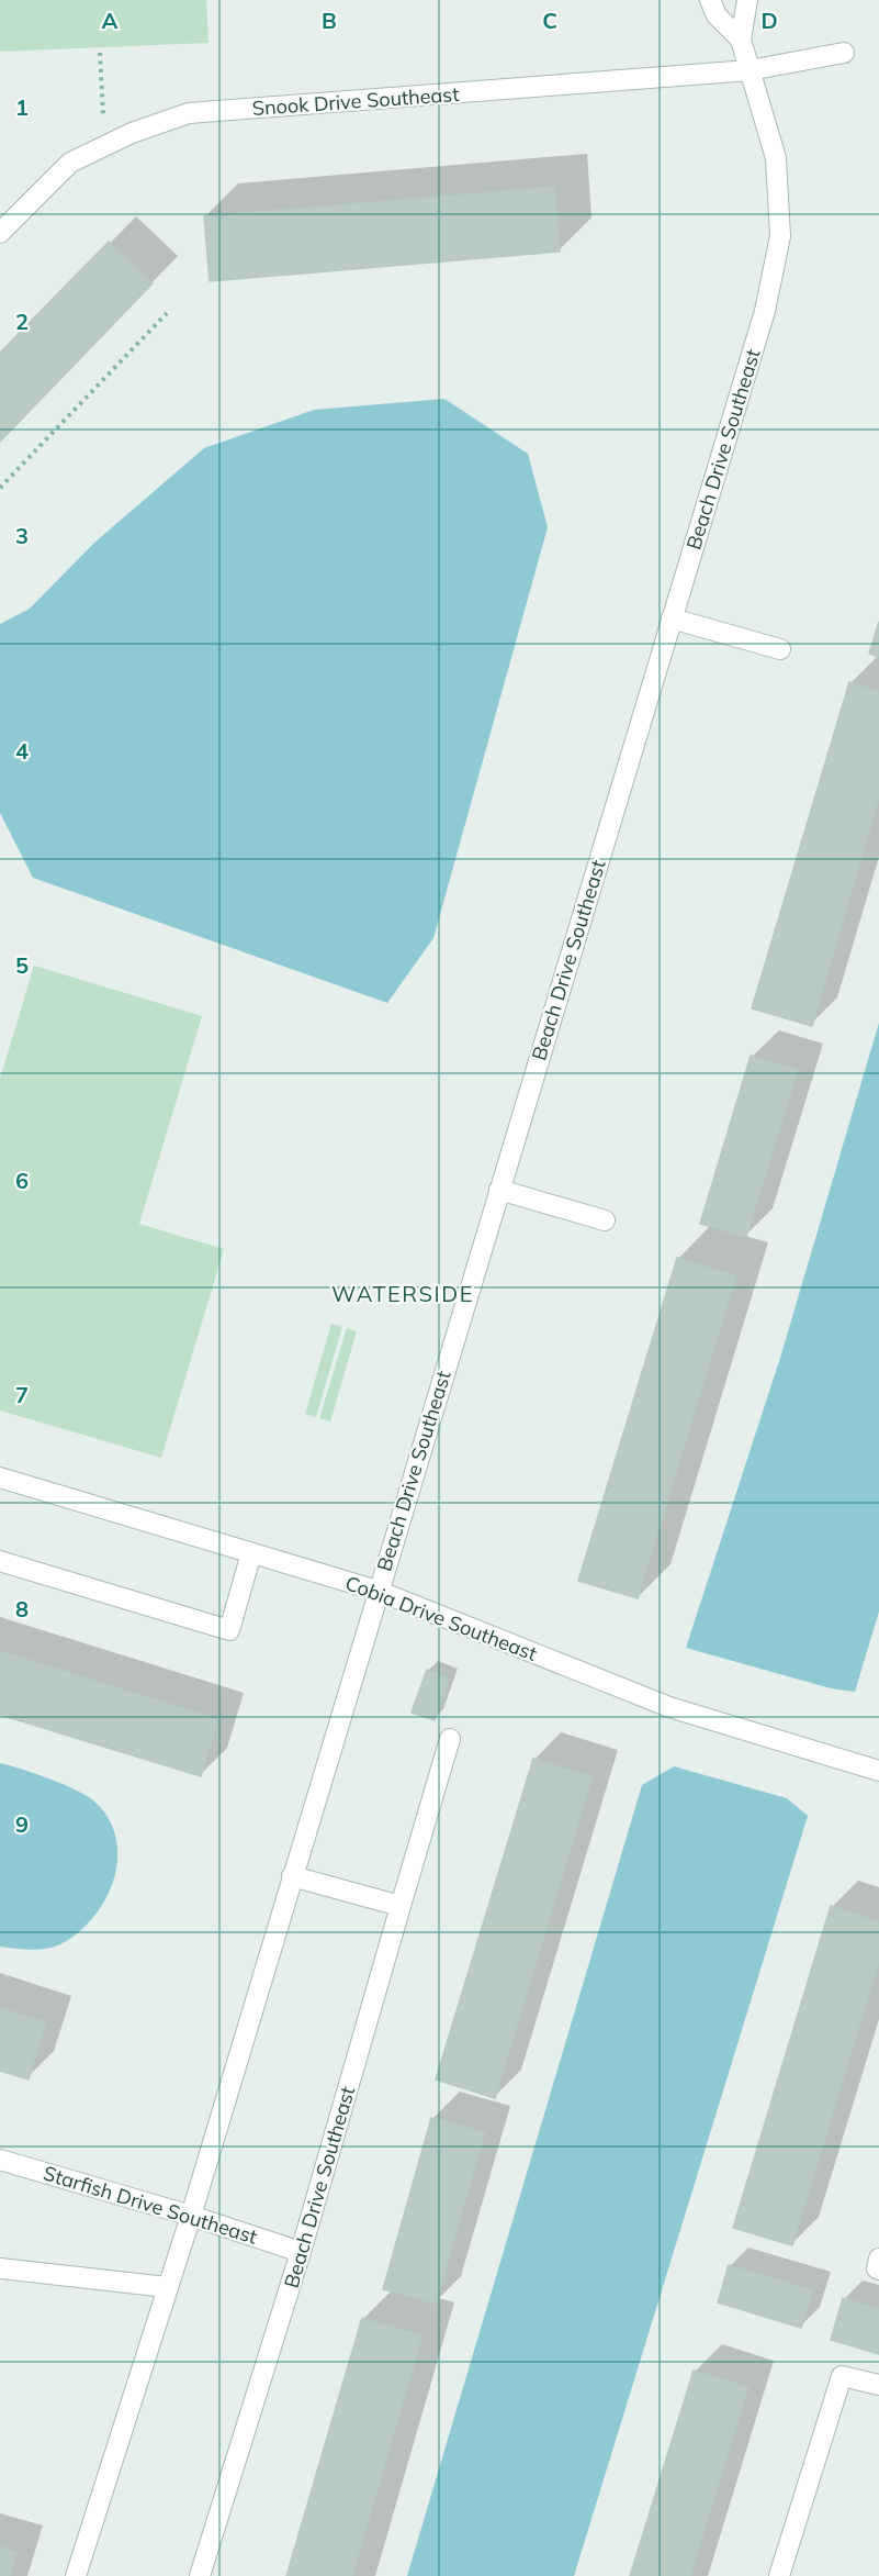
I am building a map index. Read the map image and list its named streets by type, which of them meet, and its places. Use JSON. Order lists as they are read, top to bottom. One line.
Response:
{"streets":{"street":["Snook Drive Southeast","Beach Drive Southeast","Cobia Drive Southeast","Starfish Drive Southeast"]},"crossings":[["Snook Drive Southeast","Beach Drive Southeast"],["Beach Drive Southeast","Cobia Drive Southeast"],["Beach Drive Southeast","Starfish Drive Southeast"]],"districts":["WATERSIDE"],"grid":{"columns":["A","B","C","D"],"rows":["1","2","3","4","5","6","7","8","9"]}}
